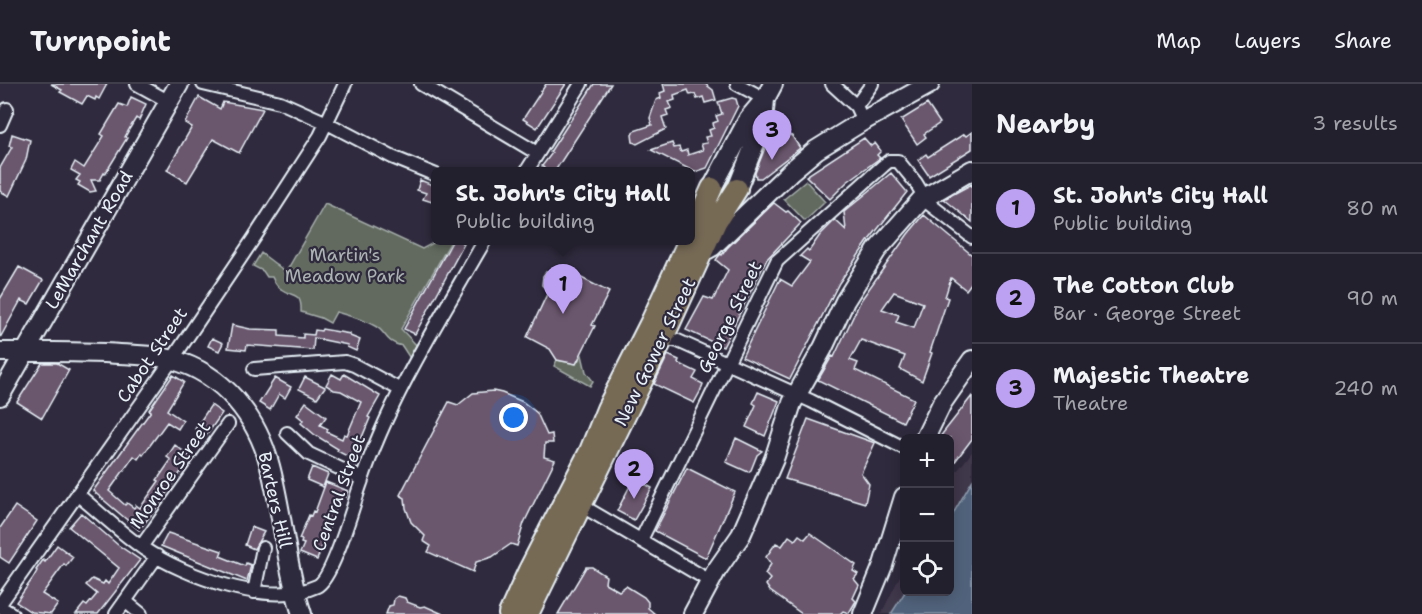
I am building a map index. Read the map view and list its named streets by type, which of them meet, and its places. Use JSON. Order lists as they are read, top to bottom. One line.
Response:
{"streets":{"main road":["LeMarchant Road","New Gower Street","Barters Hill"],"street":["George Street","Cabot Street","Monroe Street","Central Street"]},"crossings":[["LeMarchant Road","Barters Hill"],["Cabot Street","Barters Hill"],["Central Street","Barters Hill"]],"parks":["Martin's Meadow Park"],"page":{"header":"Turnpoint","nav":["Map","Layers","Share"],"heading":["Nearby","3 results"],"pins":["3","1","2"],"list":[{"mark":"1","name":"St. John's City Hall","note":"Public building","value":"80 m"},{"mark":"2","name":"The Cotton Club","note":"Bar · George Street","value":"90 m"},{"mark":"3","name":"Majestic Theatre","note":"Theatre","value":"240 m"}],"popup":["St. John's City Hall","Public building"],"map_buttons":["+","−"]}}
